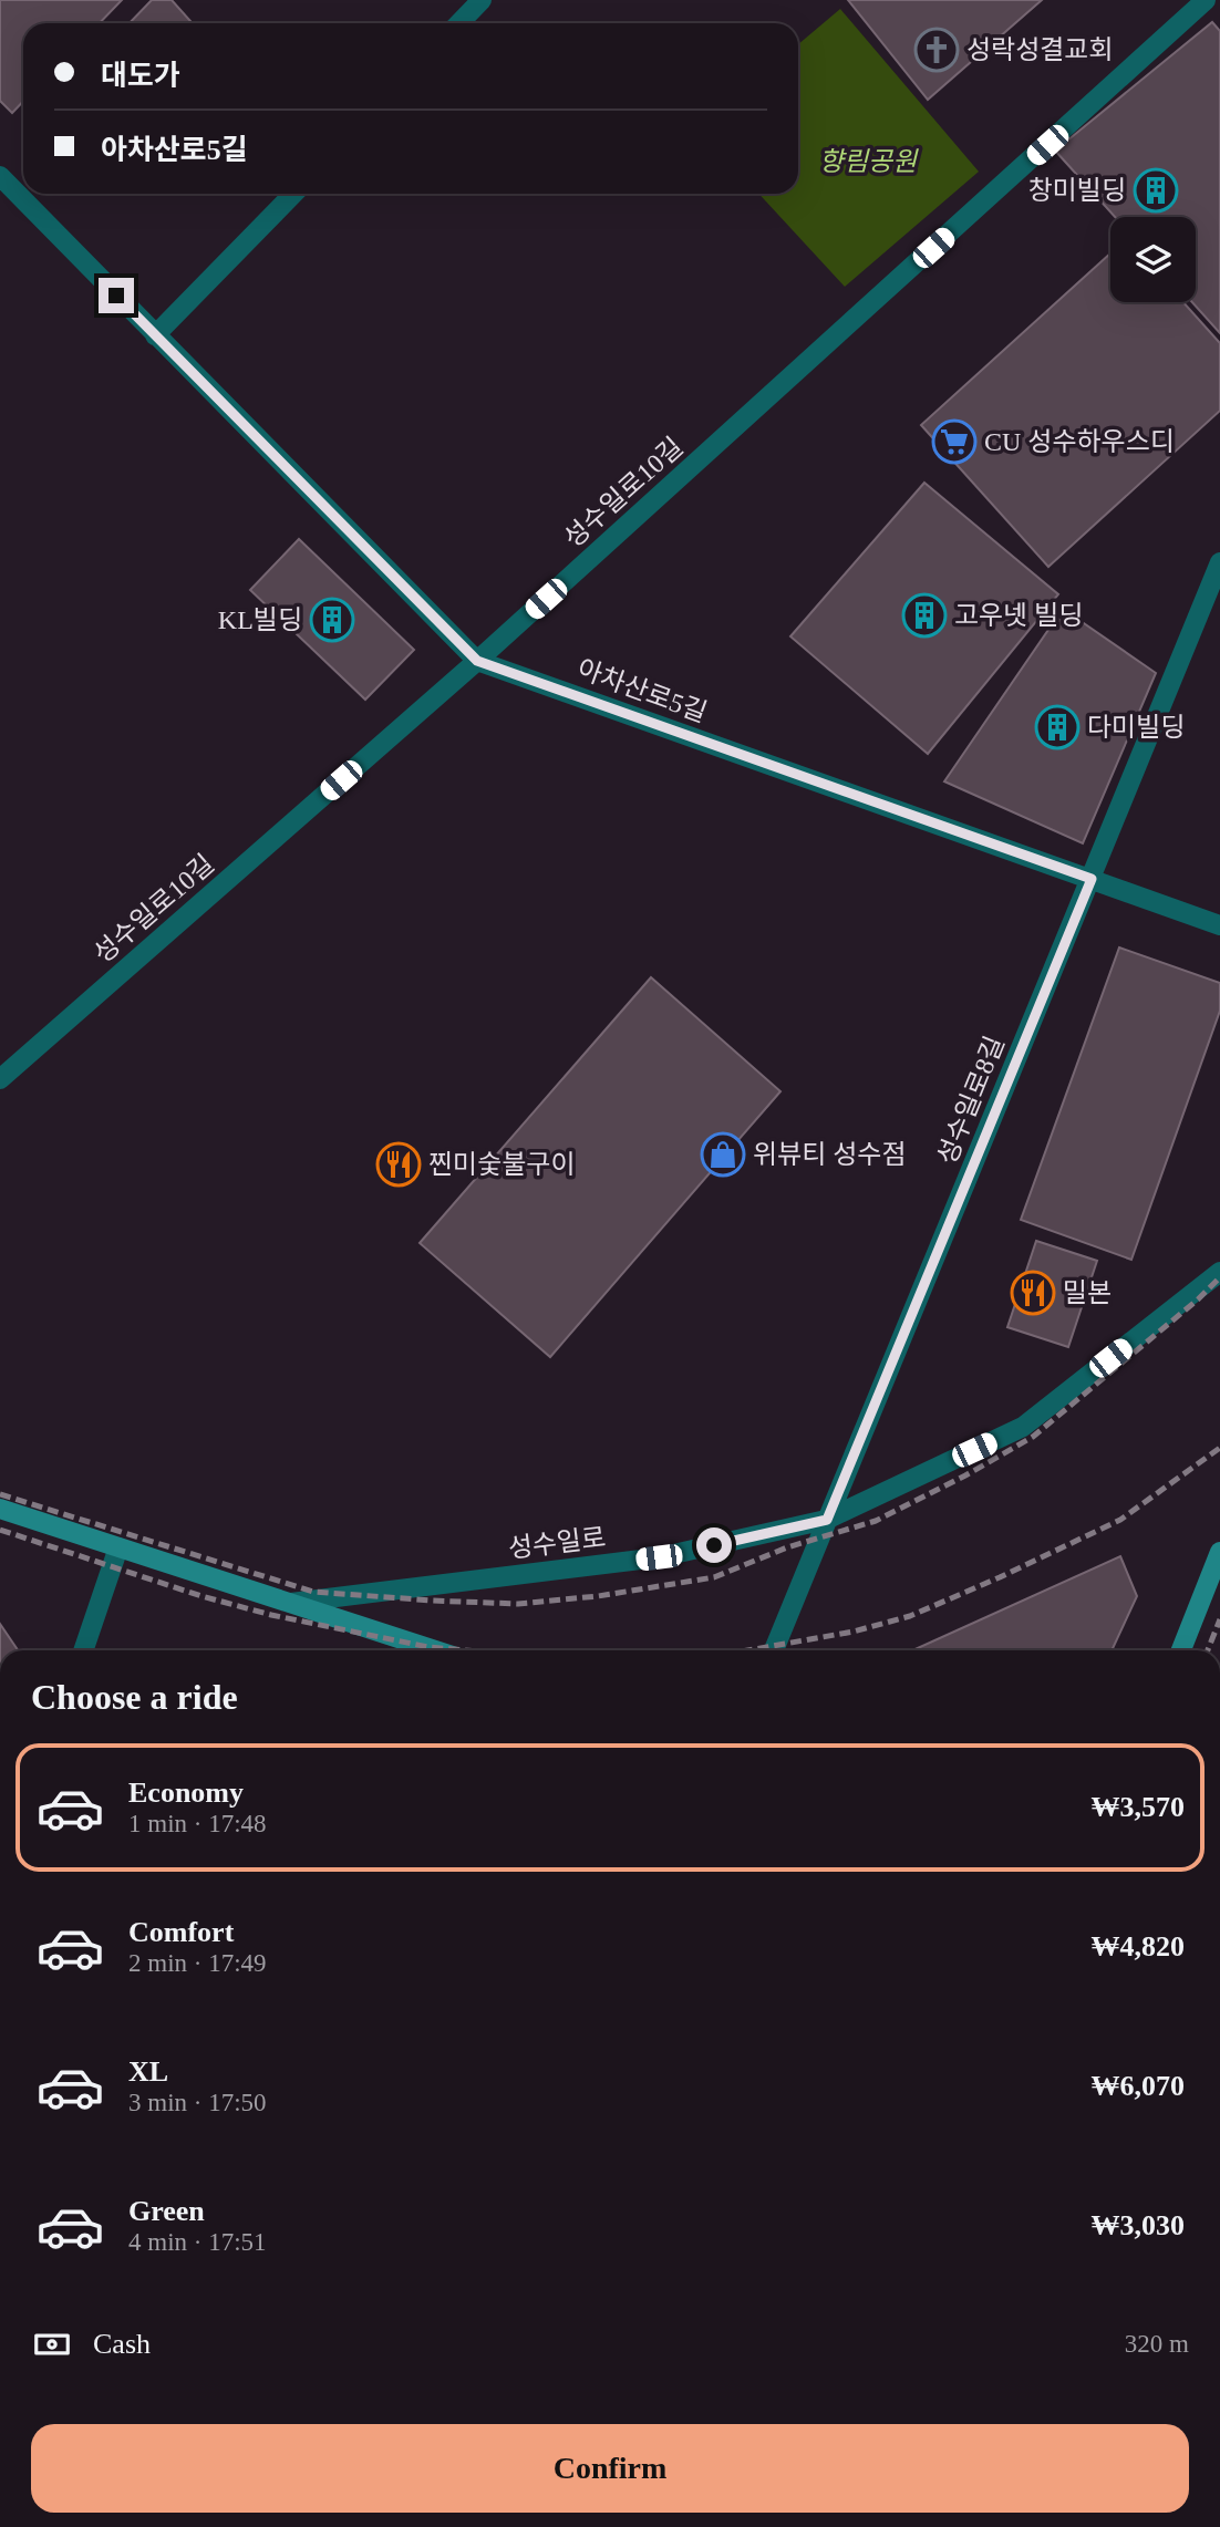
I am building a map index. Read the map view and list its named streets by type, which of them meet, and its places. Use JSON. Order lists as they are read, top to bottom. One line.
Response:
{"streets":{"street":["성수일로10길","아차산로5길","성수일로8길","성수일로"]},"crossings":[["성수일로10길","아차산로5길"],["아차산로5길","성수일로8길"],["성수일로8길","성수일로"]],"parks":["향림공원"],"places":{"church":["성락성결교회"],"building":["창미빌딩","고우넷 빌딩","KL빌딩","다미빌딩"],"supermarket":["CU 성수하우스디"],"shop":["위뷰티 성수점"],"restaurant":["찐미숯불구이","밀본"]},"page":{"banner":["대도가","아차산로5길"],"heading":"Choose a ride","list":[{"name":"Economy","note":"1 min · 17:48","value":"₩3,570"},{"name":"Comfort","note":"2 min · 17:49","value":"₩4,820"},{"name":"XL","note":"3 min · 17:50","value":"₩6,070"},{"name":"Green","note":"4 min · 17:51","value":"₩3,030"}],"pay":["Cash","320 m"],"buttons":"Confirm"}}
